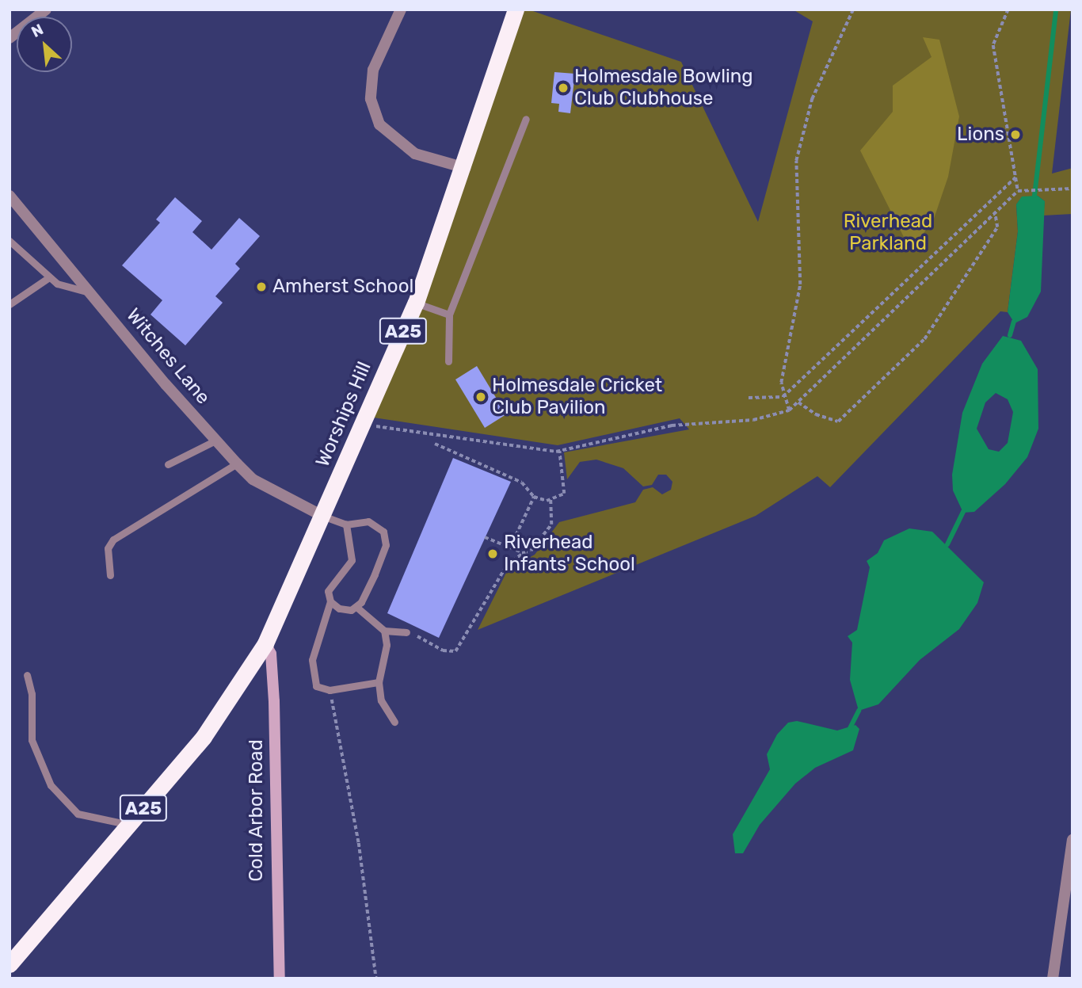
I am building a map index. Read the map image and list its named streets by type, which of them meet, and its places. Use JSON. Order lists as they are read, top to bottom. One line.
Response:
{"streets":{"highway":["A25","Worships Hill"],"main road":["Cold Arbor Road"],"street":["Witches Lane"]},"crossings":[["A25","Worships Hill"],["A25","Cold Arbor Road"],["Witches Lane","Worships Hill"],["Worships Hill","Cold Arbor Road"]],"parks":["Riverhead Parkland"],"places":["Holmesdale Bowling Club Clubhouse","Lions","Amherst School","Holmesdale Cricket Club Pavilion","Riverhead Infants' School"],"north":"top left"}
